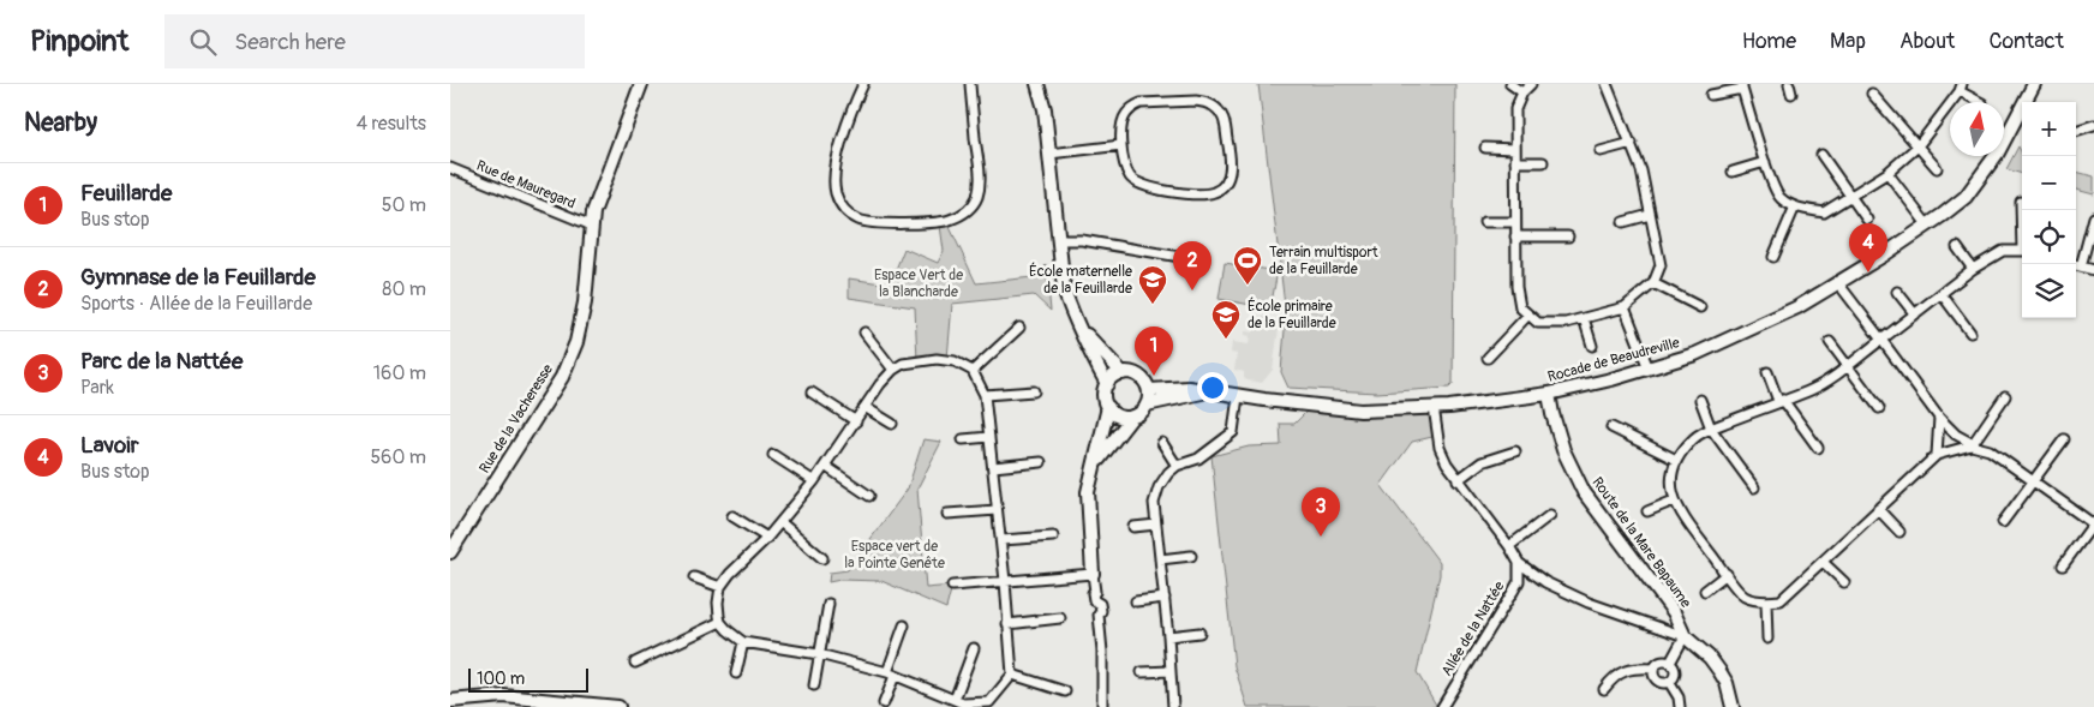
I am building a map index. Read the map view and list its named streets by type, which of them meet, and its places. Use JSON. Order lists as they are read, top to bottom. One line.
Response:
{"streets":{"street":["Rue de Mauregard","Rocade de Beaudreville","Rue de la Vacheresse","Route de la Mare Bapaume","Allée de la Nattée"]},"crossings":[["Rue de Mauregard","Rue de la Vacheresse"],["Rocade de Beaudreville","Route de la Mare Bapaume"]],"parks":["Espace Vert de la Blancharde","Espace vert de la Pointe Genête"],"places":{"sports":["Terrain multisport de la Feuillarde"],"school or university":["École maternelle de la Feuillarde","École primaire de la Feuillarde"]},"scale_bar":"100 m","north":"top","page":{"header":"Pinpoint","search":"Search here","nav":["Home","Map","About","Contact"],"heading":["Nearby","4 results"],"map_buttons":["+","−"],"list":[{"mark":"1","name":"Feuillarde","note":"Bus stop","value":"50 m"},{"mark":"2","name":"Gymnase de la Feuillarde","note":"Sports · Allée de la Feuillarde","value":"80 m"},{"mark":"3","name":"Parc de la Nattée","note":"Park","value":"160 m"},{"mark":"4","name":"Lavoir","note":"Bus stop","value":"560 m"}],"pins":["4","2","1","3"],"scale":"100 m"}}
